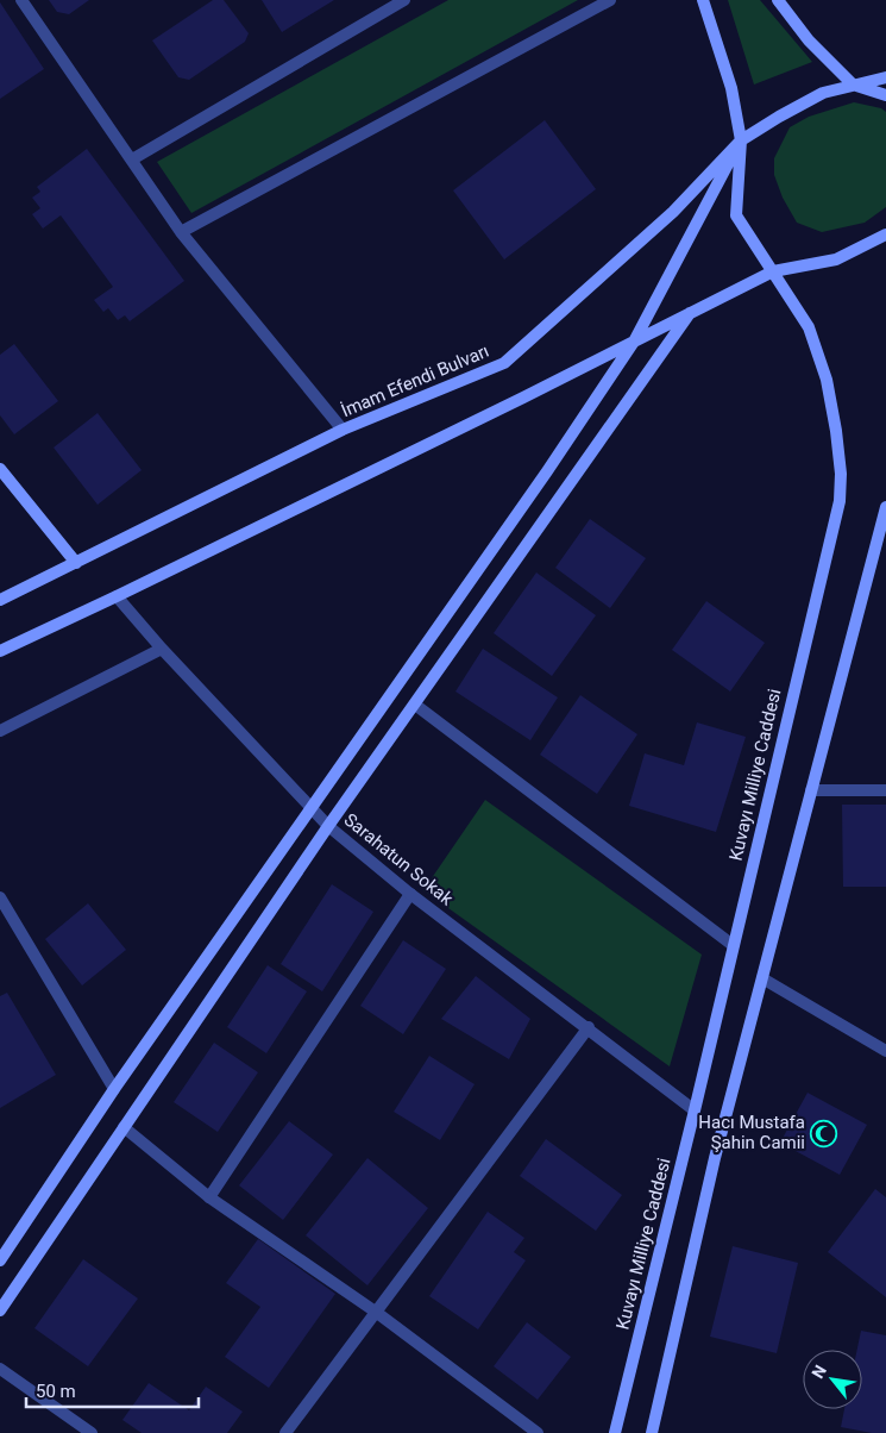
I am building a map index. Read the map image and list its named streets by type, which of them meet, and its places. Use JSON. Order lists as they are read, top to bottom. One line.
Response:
{"streets":{"main road":["İmam Efendi Bulvarı","Kuvayı Milliye Caddesi"],"street":["Sarahatun Sokak"]},"crossings":[["İmam Efendi Bulvarı","Kuvayı Milliye Caddesi"],["Kuvayı Milliye Caddesi","Sarahatun Sokak"]],"places":{"mosque":["Hacı Mustafa Şahin Camii"]},"scale_bar":"50 m","north":"top left"}
